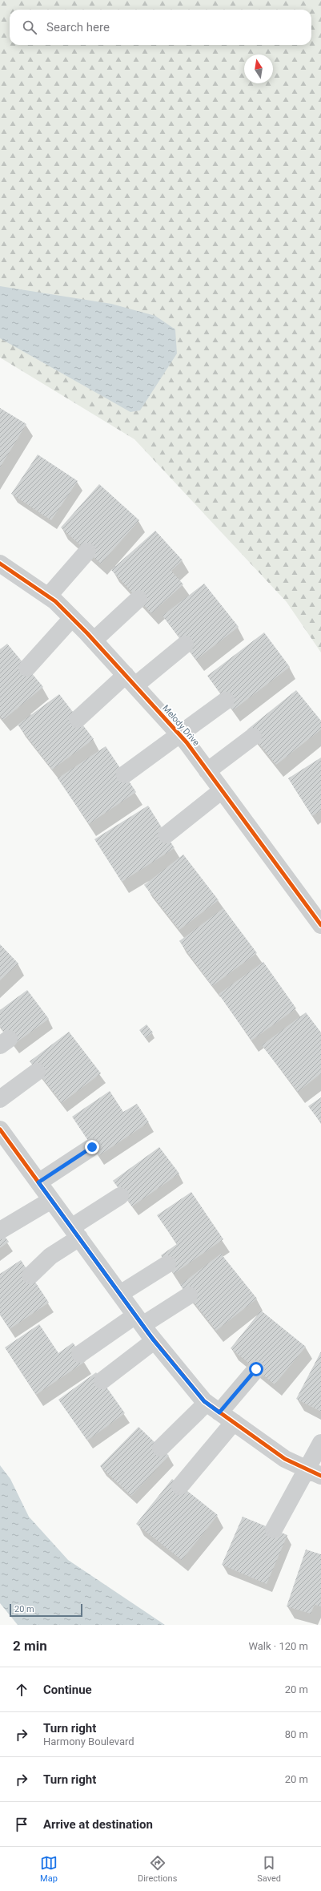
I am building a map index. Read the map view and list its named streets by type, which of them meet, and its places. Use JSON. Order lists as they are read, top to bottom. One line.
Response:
{"streets":{"street":["Melody Drive"]},"scale_bar":"20 m","north":"top","page":{"search":"Search here","scale":"20 m","heading":["2 min","Walk · 120 m"],"list":[["Continue","20 m"],["Turn right","Harmony Boulevard","80 m"],["Turn right","20 m"],"Arrive at destination"],"nav":["Map","Directions","Saved"]}}
